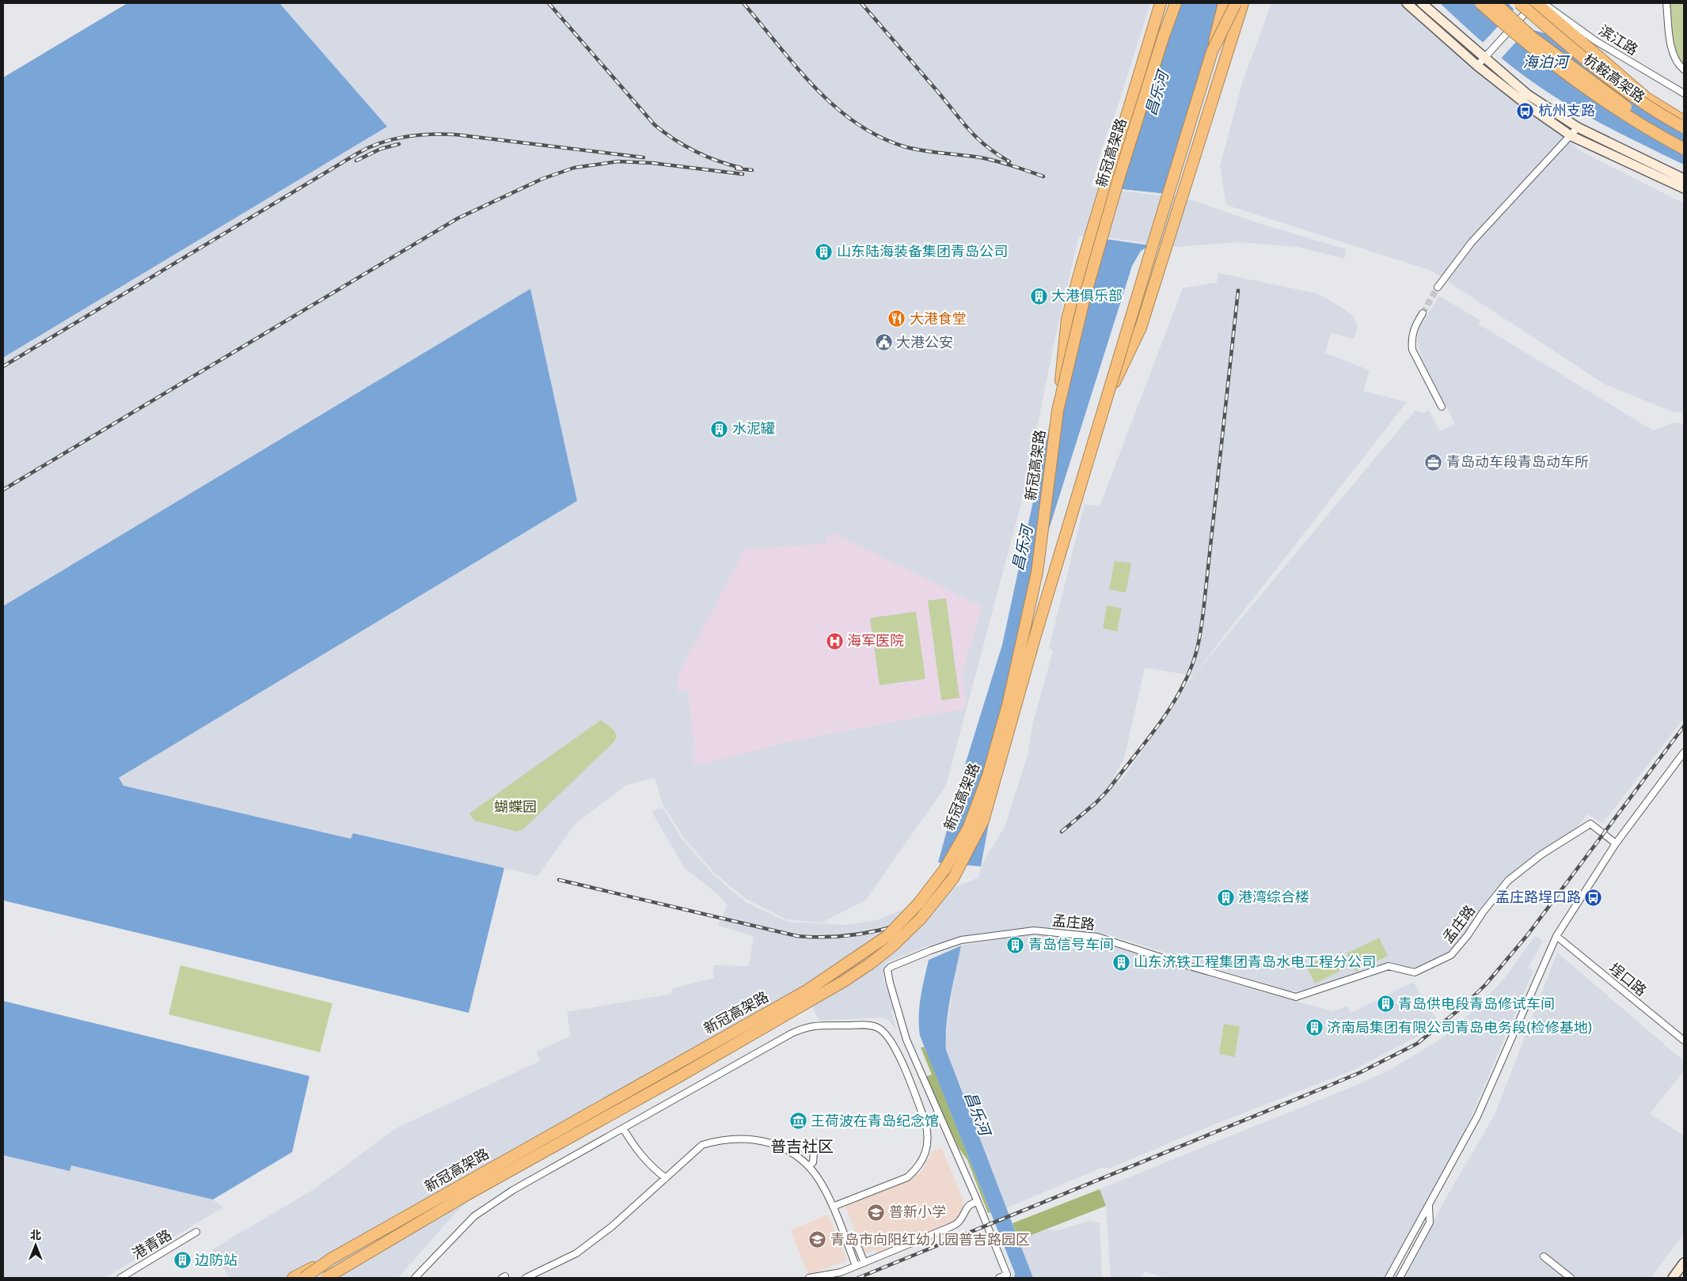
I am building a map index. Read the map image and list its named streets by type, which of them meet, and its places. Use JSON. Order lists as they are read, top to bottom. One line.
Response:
{"streets":{"highway":["杭鞍高架路","新冠高架路"],"street":["滨江路","孟庄路","埕口路","港青路"]},"districts":["普吉社区"],"water":["海泊河","昌乐河"],"parks":["蝴蝶园"],"places":{"bus stop":["杭州支路","孟庄路埕口路"],"building":["山东陆海装备集团青岛公司","大港俱乐部","水泥罐","港湾综合楼","青岛信号车间","山东济铁工程集团青岛水电工程分公司","青岛供电段青岛修试车间","济南局集团有限公司青岛电务段(检修基地)","边防站"],"restaurant":["大港食堂"],"public building":["大港公安"],"office":["青岛动车段青岛动车所"],"hospital":["海军医院"],"museum":["王荷波在青岛纪念馆"],"school or university":["普新小学","青岛市向阳红幼儿园普吉路园区"]},"north":"top"}
